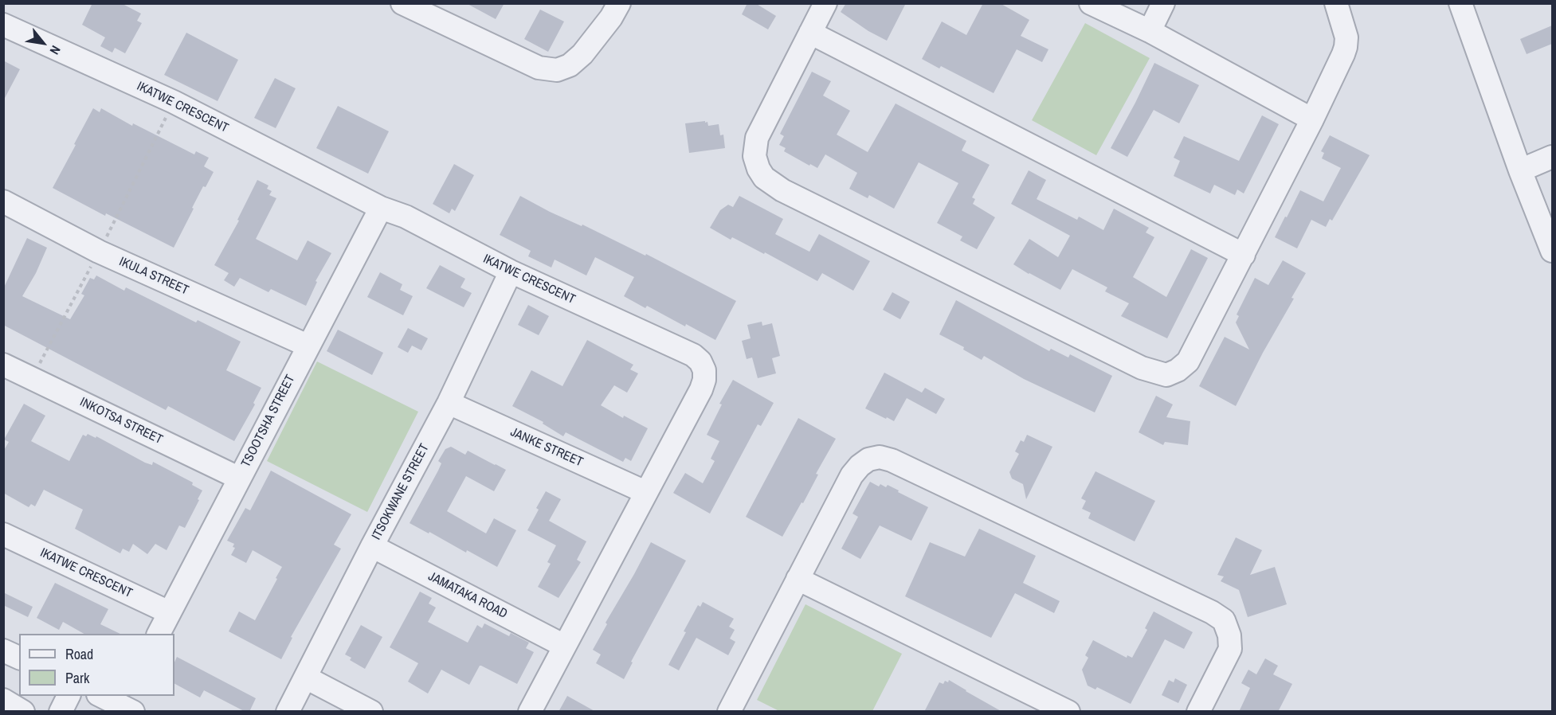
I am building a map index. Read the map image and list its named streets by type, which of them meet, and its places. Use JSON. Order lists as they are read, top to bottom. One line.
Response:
{"streets":{"street":["IKATWE CRESCENT","IKULA STREET","INKOTSA STREET","TSOOTSHA STREET","JANKE STREET","ITSOKWANE STREET","JAMATAKA ROAD"]},"crossings":[["IKATWE CRESCENT","TSOOTSHA STREET"],["IKATWE CRESCENT","JANKE STREET"],["IKATWE CRESCENT","ITSOKWANE STREET"],["IKATWE CRESCENT","JAMATAKA ROAD"],["IKULA STREET","TSOOTSHA STREET"],["INKOTSA STREET","TSOOTSHA STREET"],["JANKE STREET","ITSOKWANE STREET"],["ITSOKWANE STREET","JAMATAKA ROAD"]],"legend":["Road","Park"],"north":"bottom right"}
